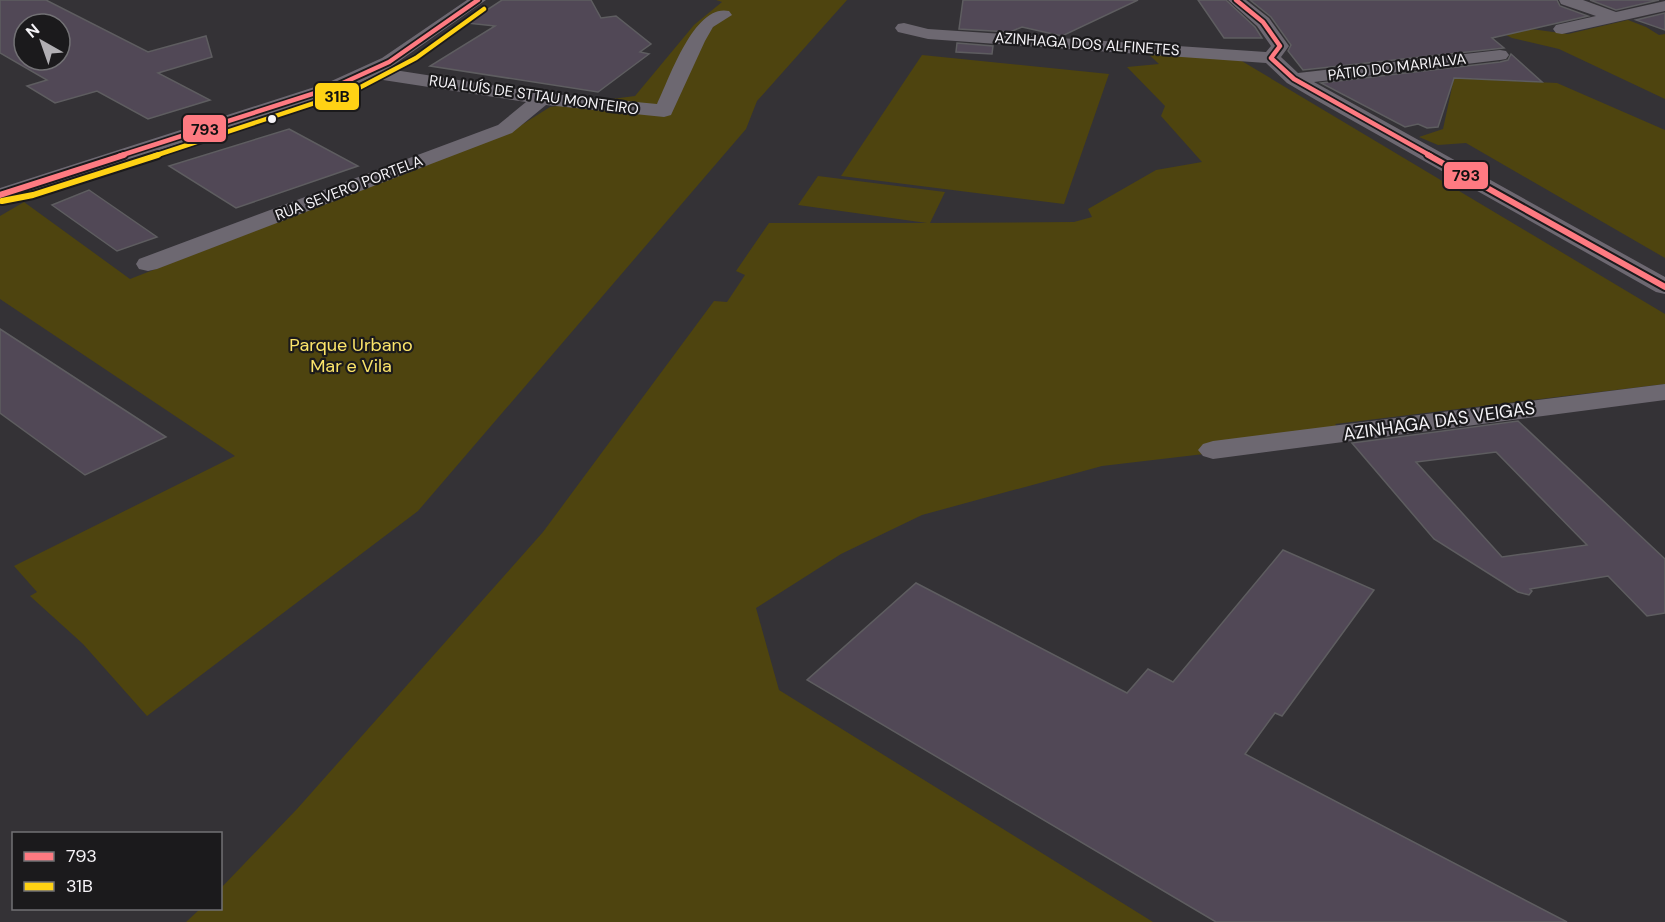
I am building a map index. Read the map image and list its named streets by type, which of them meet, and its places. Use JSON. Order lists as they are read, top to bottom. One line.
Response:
{"streets":{"street":["AZINHAGA DOS ALFINETES","PÁTIO DO MARIALVA","RUA LUÍS DE STTAU MONTEIRO","RUA SEVERO PORTELA","AZINHAGA DAS VEIGAS"]},"crossings":[["RUA LUÍS DE STTAU MONTEIRO","RUA SEVERO PORTELA"]],"parks":["Parque Urbano Mar e Vila"],"lines":["transit line 793","transit line 31B"],"legend":["793","31B"],"north":"top left"}
